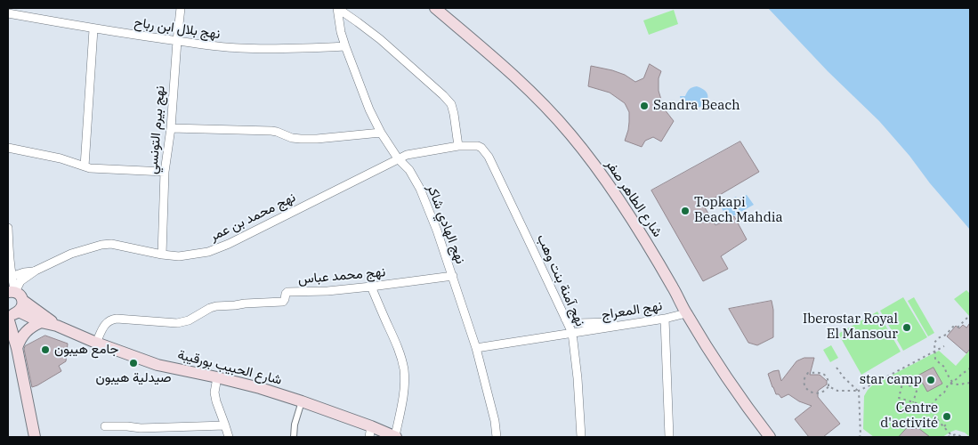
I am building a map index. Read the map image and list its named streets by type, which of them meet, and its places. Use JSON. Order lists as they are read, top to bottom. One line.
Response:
{"streets":{"main road":["شارع الطاهر صفر","شارع الحبيب بورقيبة"],"street":["نهج بلال ابن رباح","نهج بيرم التونسي","نهج محمد بن عمر","نهج الهادي شاكر","نهج محمد عباس","نهج آمنة بنت وهب","نهج المعراج"]},"crossings":[["نهج بلال ابن رباح","نهج بيرم التونسي"],["نهج بلال ابن رباح","نهج الهادي شاكر"],["نهج بيرم التونسي","نهج محمد بن عمر"],["شارع الطاهر صفر","نهج المعراج"],["نهج محمد بن عمر","نهج الهادي شاكر"],["نهج محمد بن عمر","نهج آمنة بنت وهب"],["نهج محمد بن عمر","شارع الحبيب بورقيبة"],["نهج الهادي شاكر","نهج محمد عباس"],["نهج الهادي شاكر","نهج المعراج"],["نهج محمد عباس","شارع الحبيب بورقيبة"],["نهج آمنة بنت وهب","نهج المعراج"]],"places":["Sandra Beach","Topkapi Beach Mahdia","Iberostar Royal El Mansour","جامع هيبون","صيدلية هيبون","star camp","Centre d'activité"]}
